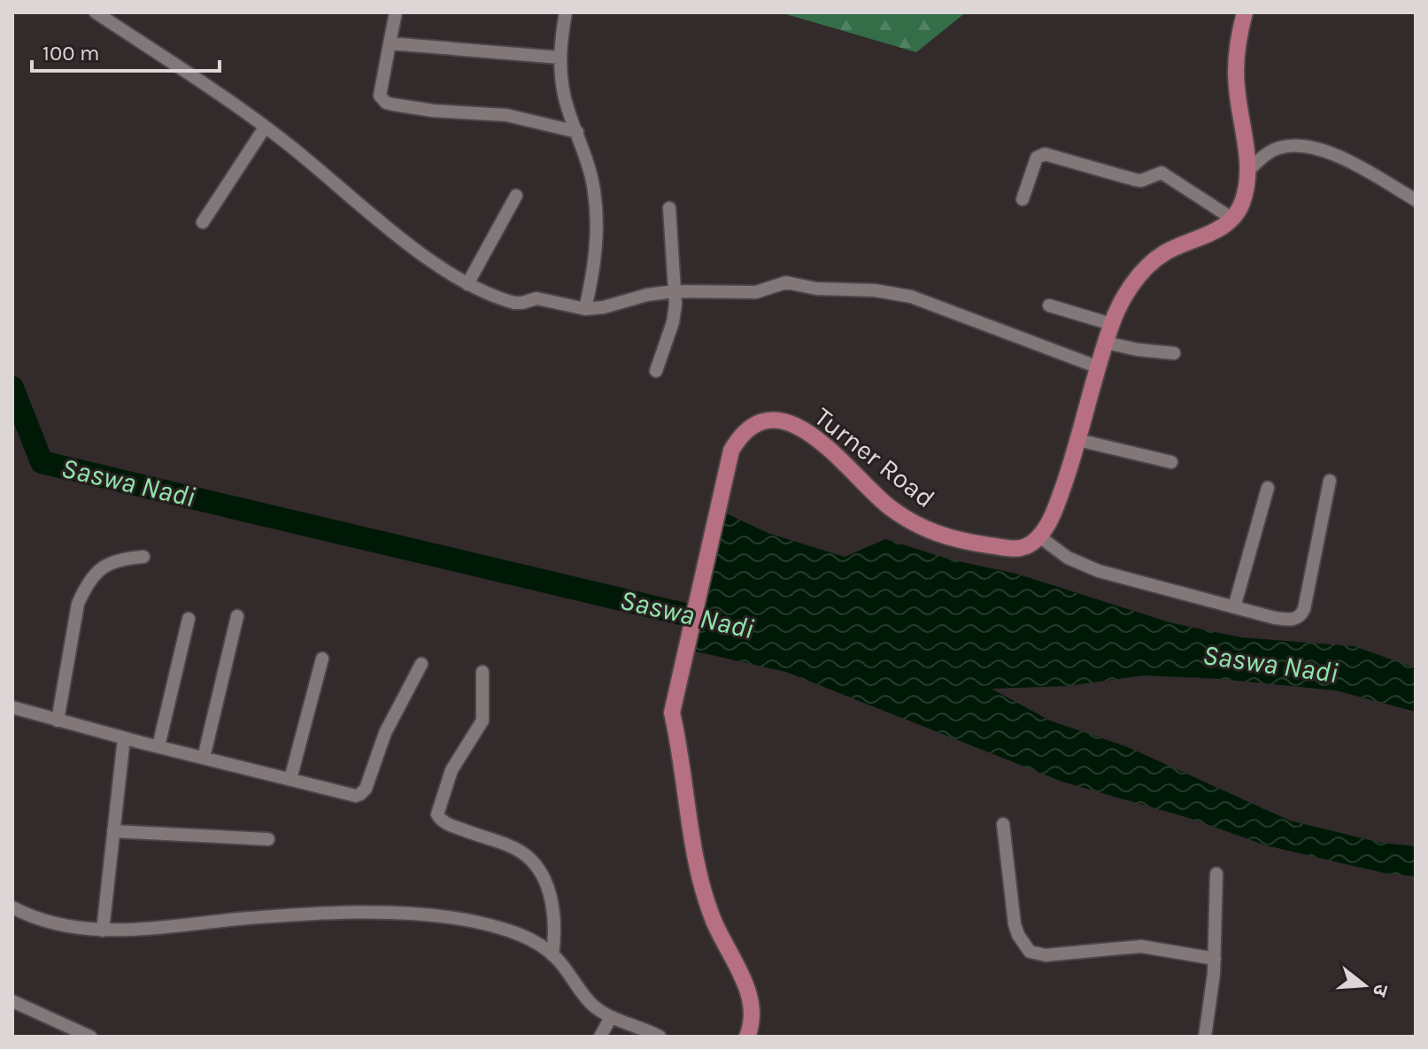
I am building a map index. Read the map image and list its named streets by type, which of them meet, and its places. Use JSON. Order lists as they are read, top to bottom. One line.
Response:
{"streets":{"main road":["Turner Road"]},"water":["Saswa Nadi"],"scale_bar":"100 m","north":"right"}
